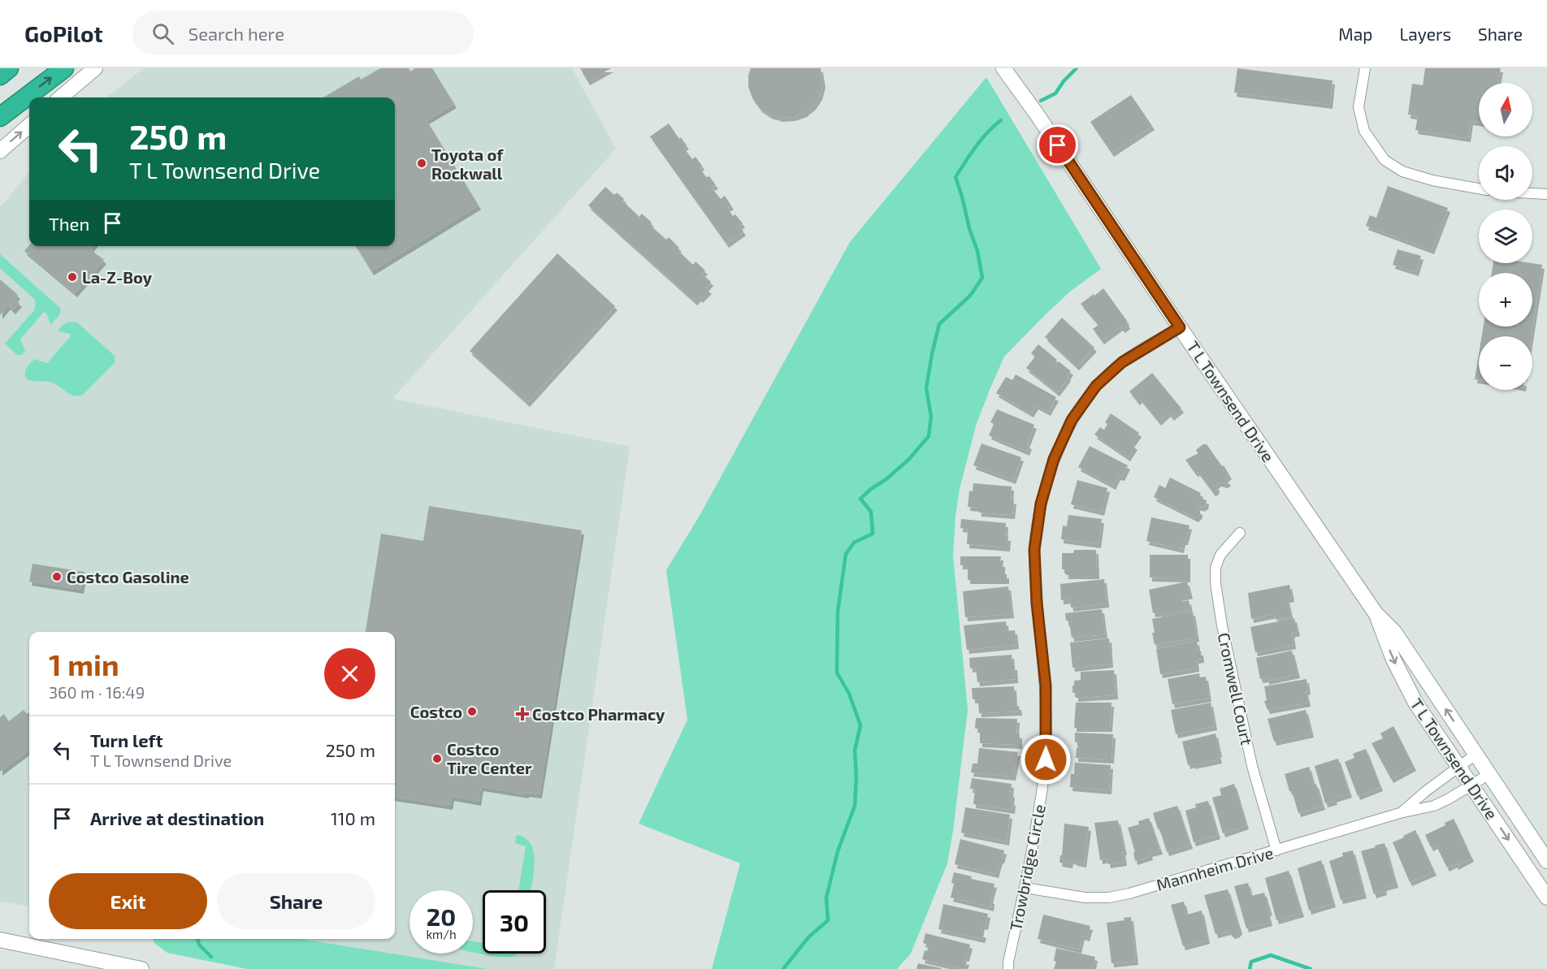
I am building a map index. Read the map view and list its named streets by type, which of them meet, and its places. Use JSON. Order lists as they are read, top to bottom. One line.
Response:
{"streets":{"street":["T L Townsend Drive","Cromwell Court","Trowbridge Circle","Mannheim Drive"]},"crossings":[["T L Townsend Drive","Trowbridge Circle"],["T L Townsend Drive","Mannheim Drive"],["Cromwell Court","Mannheim Drive"],["Trowbridge Circle","Mannheim Drive"]],"places":{"other":["Toyota of Rockwall","La-Z-Boy","Costco Gasoline","Costco","Costco Tire Center"],"health":["Costco Pharmacy"]},"north":"top","page":{"header":"GoPilot","search":"Search here","nav":["Map","Layers","Share"],"map_buttons":["+","−"],"turn":["250 m","T L Townsend Drive"],"then":"Then","heading":["1 min","360 m · 16:49"],"list":[{"name":"Turn left","note":"T L Townsend Drive","value":"250 m"},{"name":"Arrive at destination","value":"110 m"}],"buttons":["Exit","Share"],"speed":"20 km/h","limit":"30"}}
